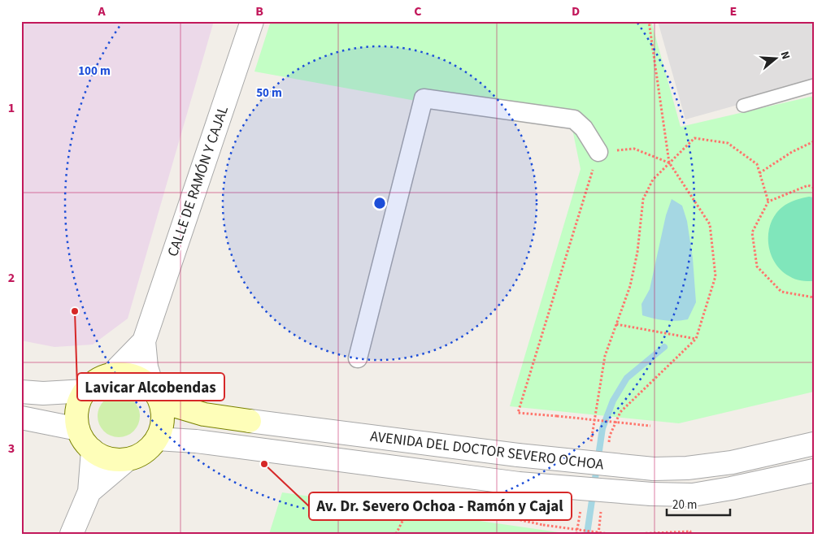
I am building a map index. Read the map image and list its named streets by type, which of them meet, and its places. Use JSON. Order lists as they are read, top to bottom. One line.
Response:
{"streets":{"main road":["AVENIDA DEL DOCTOR SEVERO OCHOA"],"street":["CALLE DE RAMÓN Y CAJAL"]},"crossings":[["CALLE DE RAMÓN Y CAJAL","AVENIDA DEL DOCTOR SEVERO OCHOA"]],"places":["Lavicar Alcobendas","Av. Dr. Severo Ochoa - Ramón y Cajal"],"scale_bar":"20 m","north":"right","grid":{"columns":["A","B","C","D","E"],"rows":["1","2","3"]},"rings":["100 m","50 m"]}
